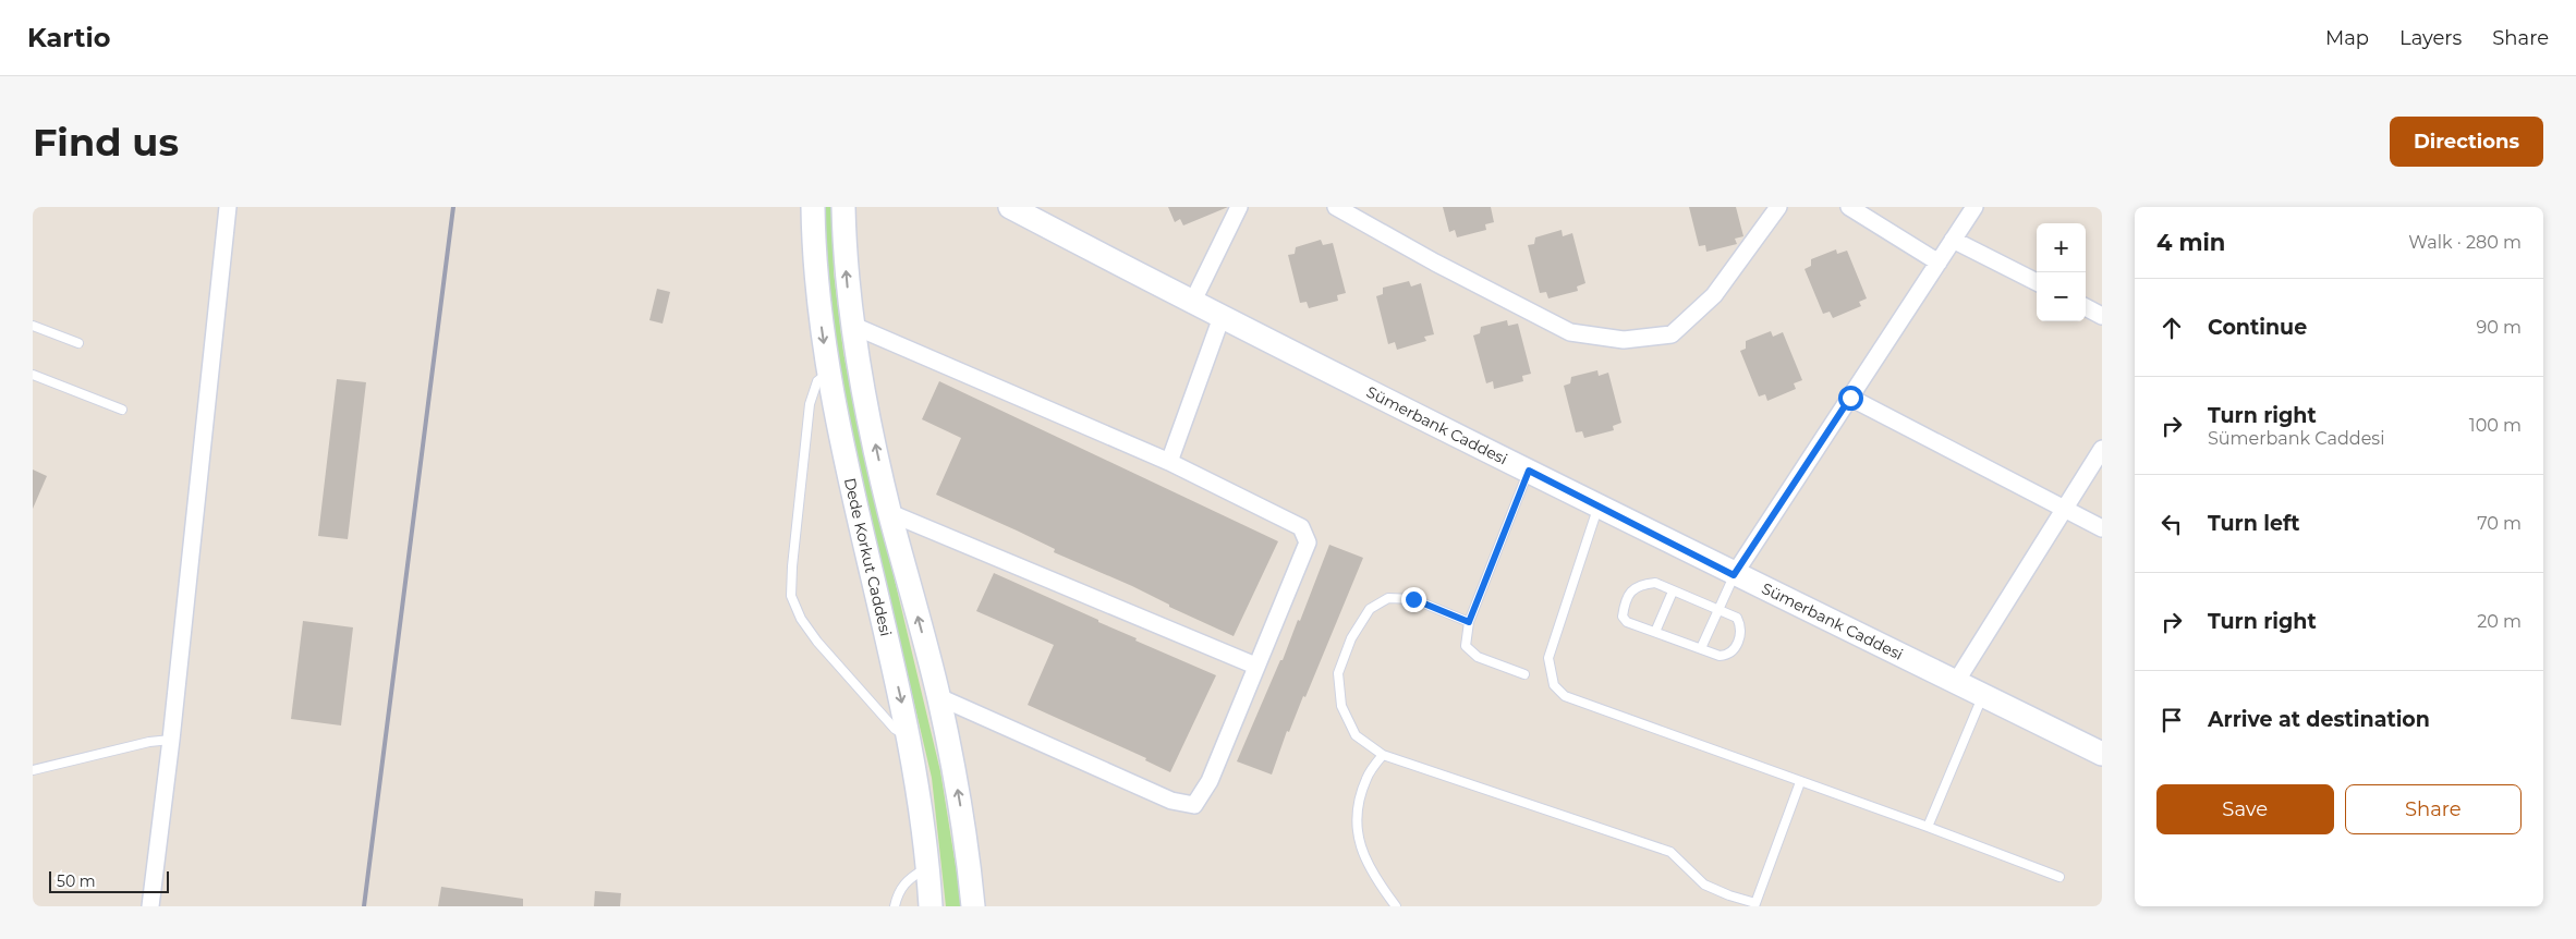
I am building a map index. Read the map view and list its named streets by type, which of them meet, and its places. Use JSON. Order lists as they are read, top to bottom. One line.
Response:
{"streets":{"main road":["Sümerbank Caddesi","Dede Korkut Caddesi"]},"scale_bar":"50 m","page":{"header":"Kartio","nav":["Map","Layers","Share"],"buttons":["Directions",["Save","Share"]],"title":"Find us","heading":["4 min","Walk · 280 m"],"map_buttons":["+","−"],"list":[["Continue","90 m"],["Turn right","Sümerbank Caddesi","100 m"],["Turn left","70 m"],["Turn right","20 m"],"Arrive at destination"],"scale":"50 m"}}
